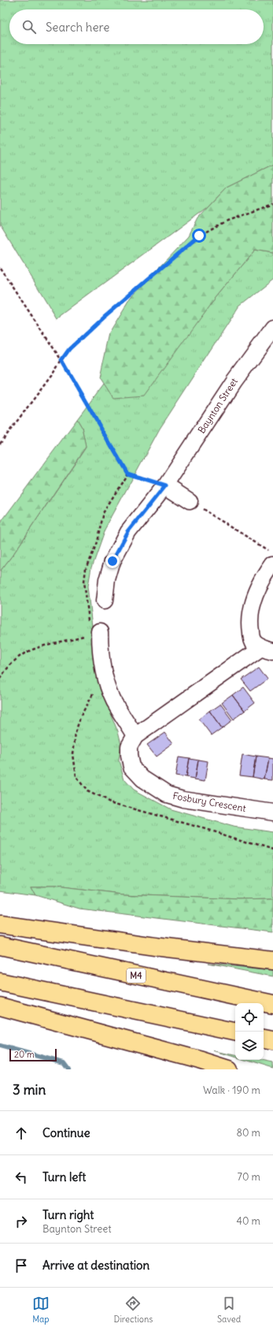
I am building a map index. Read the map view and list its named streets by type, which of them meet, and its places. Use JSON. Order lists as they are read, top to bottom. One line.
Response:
{"streets":{"highway":["M4"],"street":["Baynton Street","Fosbury Crescent"]},"scale_bar":"20 m","page":{"search":"Search here","scale":"20 m","heading":["3 min","Walk · 190 m"],"list":[["Continue","80 m"],["Turn left","70 m"],["Turn right","Baynton Street","40 m"],"Arrive at destination"],"nav":["Map","Directions","Saved"]}}
